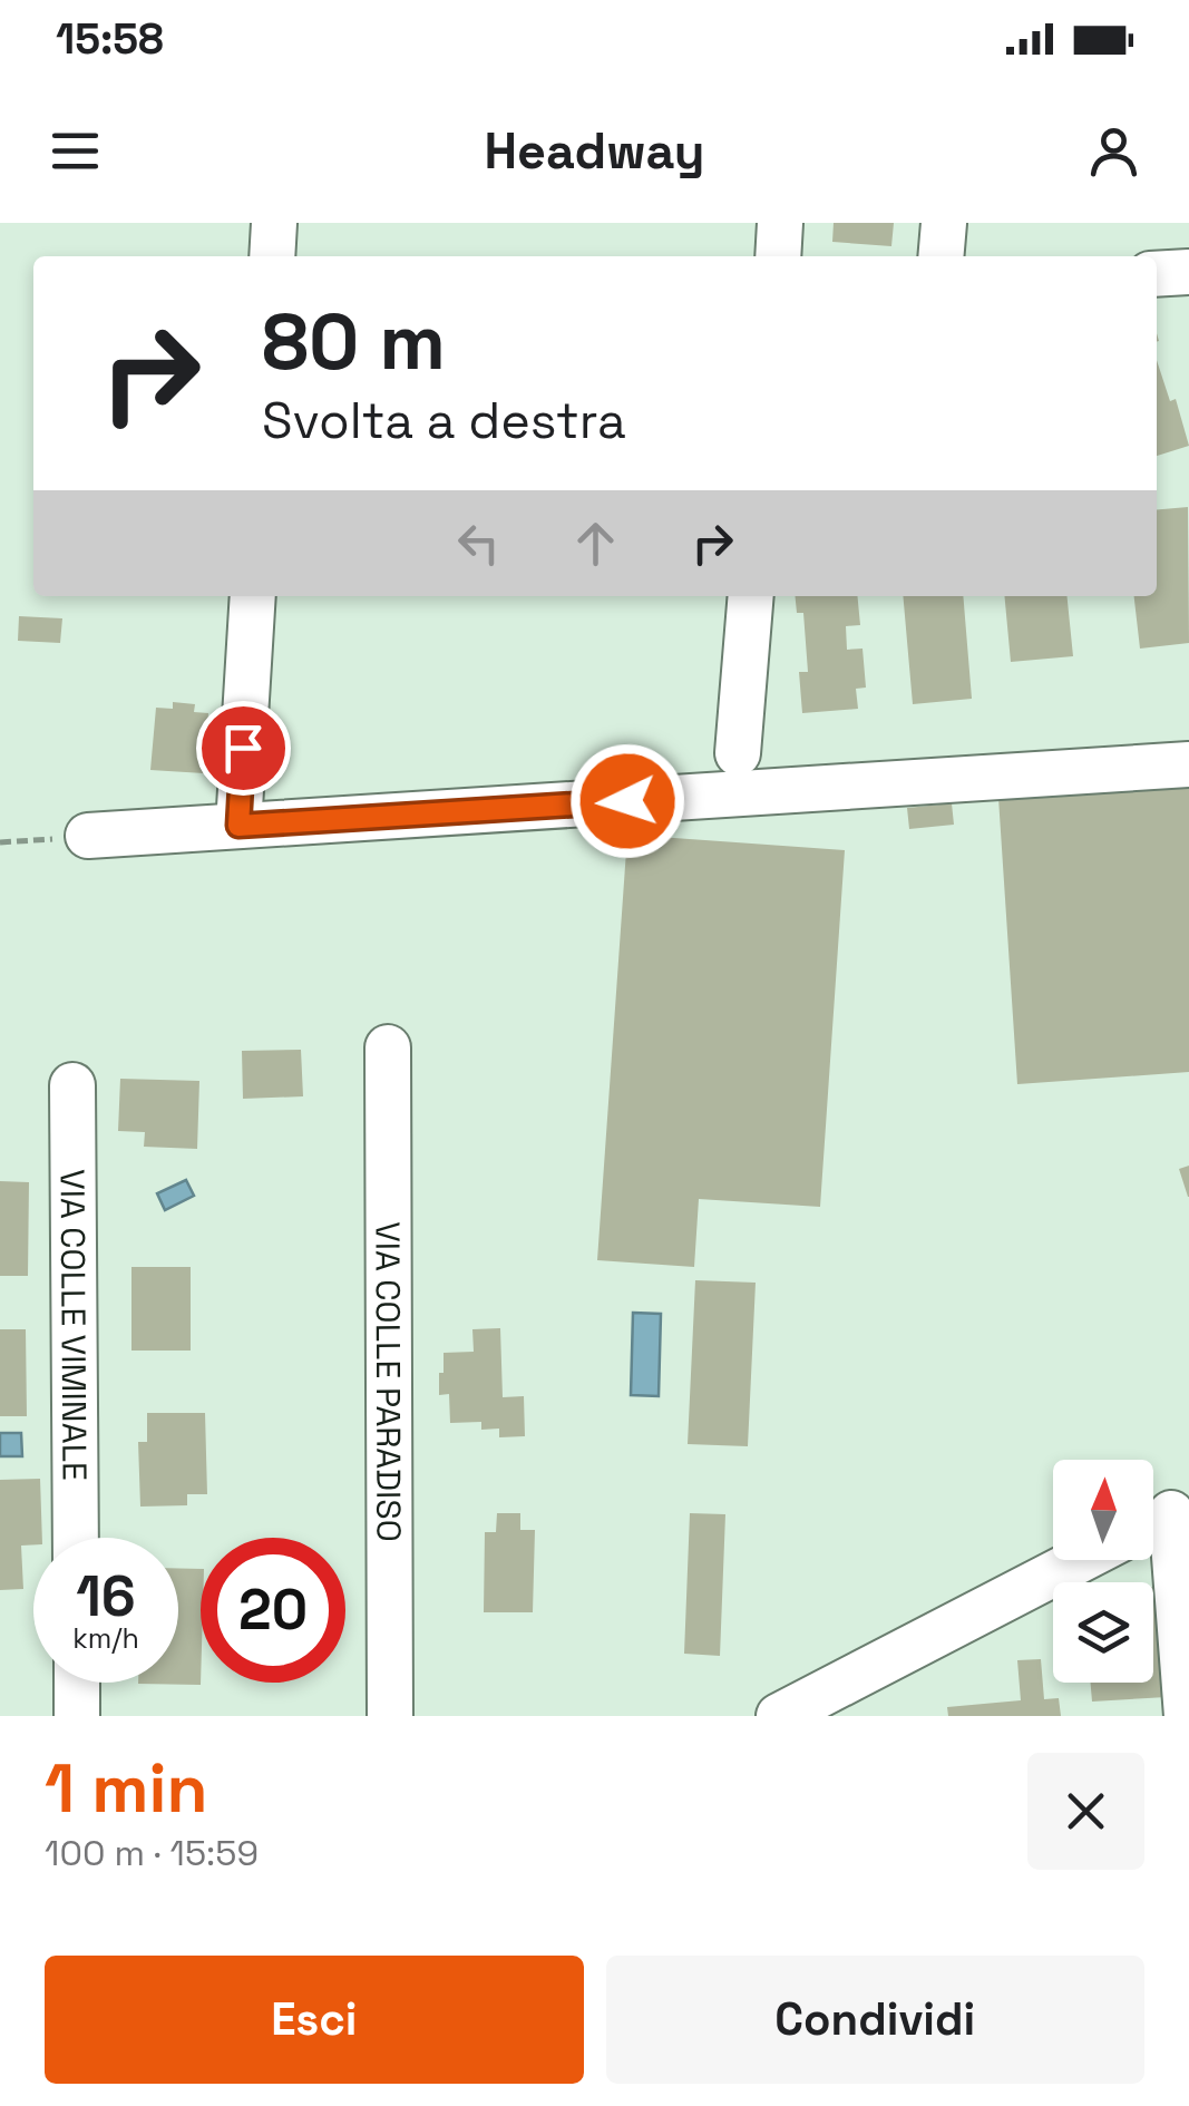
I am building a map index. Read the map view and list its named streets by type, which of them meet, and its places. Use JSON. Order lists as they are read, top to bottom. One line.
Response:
{"streets":{"street":["VIA COLLE VIMINALE","VIA COLLE PARADISO"]},"north":"top","page":{"status":"15:58","header":"Headway","turn":["80 m","Svolta a destra"],"speed":"16 km/h","limit":"20","heading":["1 min","100 m · 15:59"],"buttons":["Esci","Condividi"]}}
